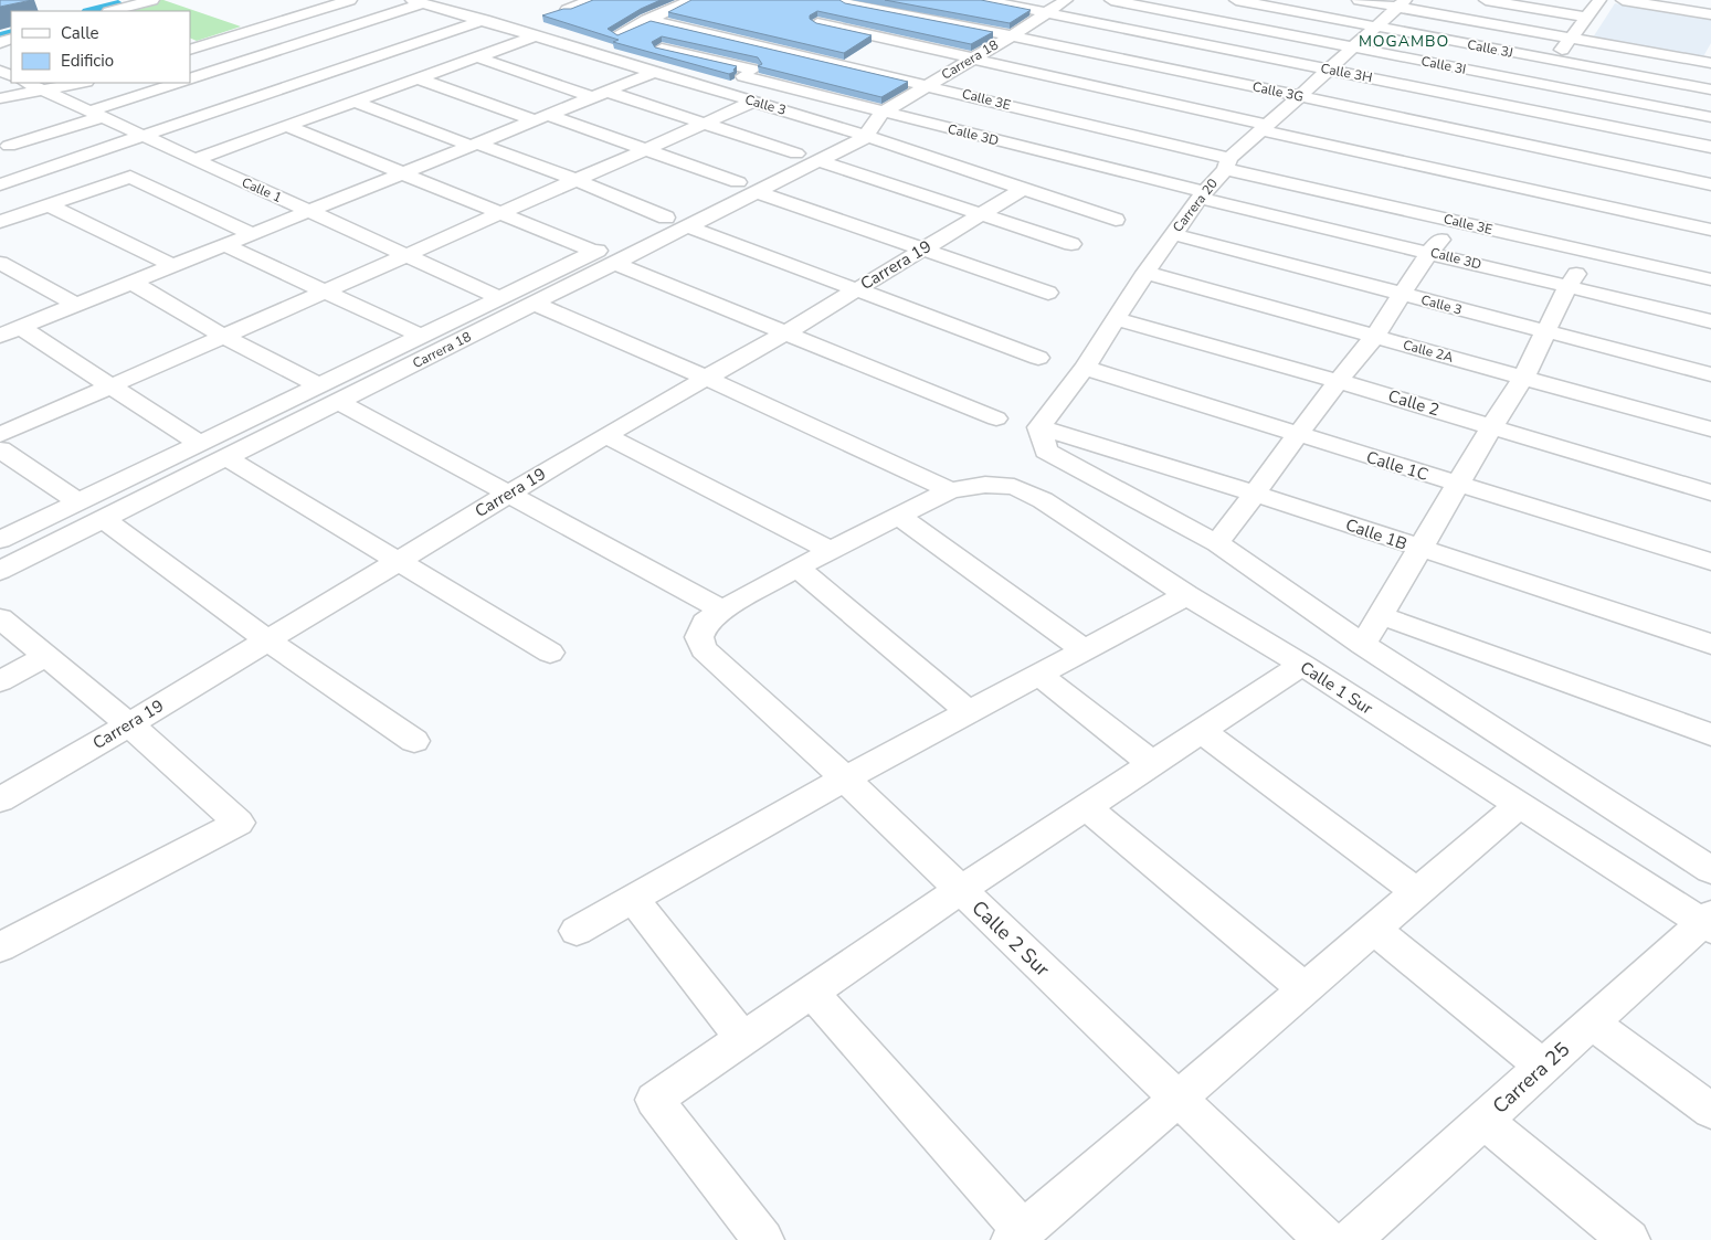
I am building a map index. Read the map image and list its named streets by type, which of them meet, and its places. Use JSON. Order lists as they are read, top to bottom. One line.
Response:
{"streets":{"street":["Calle 3J","Carrera 18","Calle 3I","Calle 3H","Calle 3G","Calle 3E","Calle 3","Calle 3D","Calle 1","Carrera 20","Carrera 19","Calle 2A","Calle 2","Calle 1C","Calle 1B","Calle 1 Sur","Calle 2 Sur","Carrera 25"]},"crossings":[["Calle 3J","Carrera 20"],["Carrera 18","Calle 3H"],["Carrera 18","Calle 3G"],["Carrera 18","Calle 3E"],["Carrera 18","Calle 3"],["Carrera 18","Calle 3D"],["Carrera 18","Calle 1"],["Calle 3I","Carrera 20"],["Calle 3H","Carrera 20"],["Calle 3G","Carrera 20"],["Calle 3E","Carrera 20"],["Calle 3","Calle 3D"],["Calle 3","Carrera 20"],["Calle 3","Carrera 19"],["Calle 3D","Carrera 20"],["Carrera 20","Calle 2A"],["Carrera 20","Calle 2"],["Carrera 20","Calle 1C"],["Carrera 20","Calle 1B"],["Calle 1 Sur","Carrera 25"]],"districts":["MOGAMBO"],"legend":["Calle","Edificio"]}
